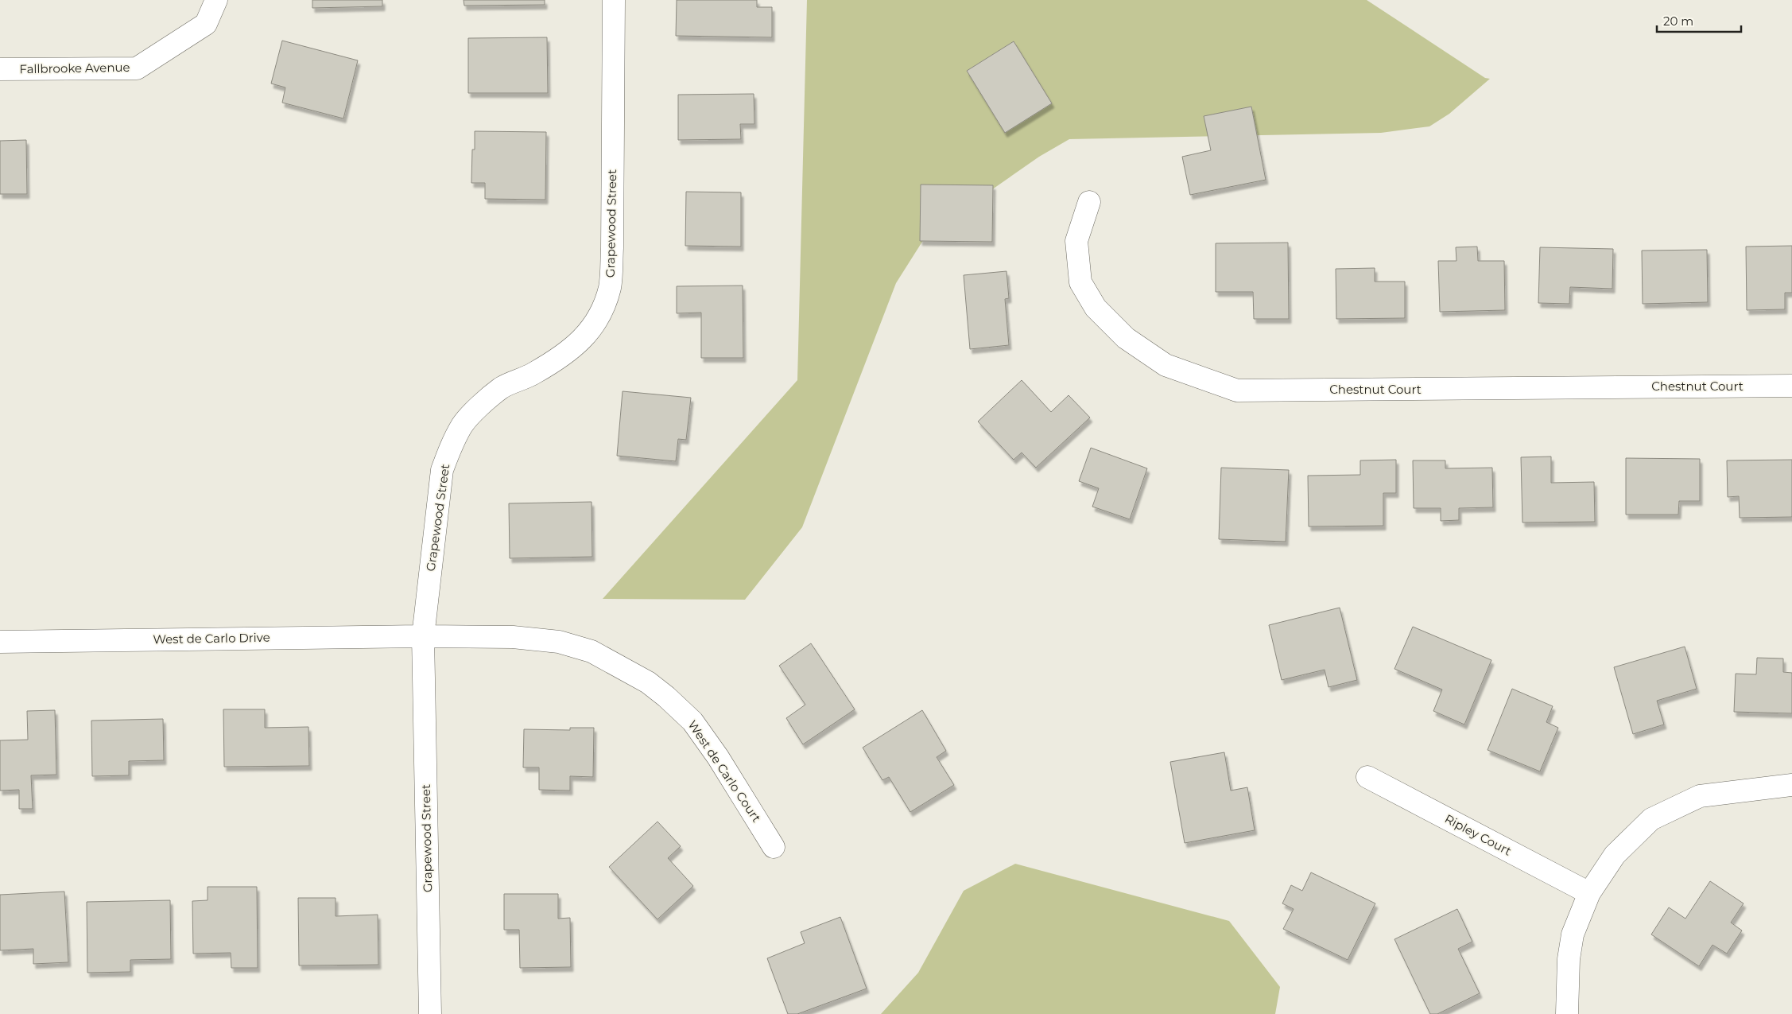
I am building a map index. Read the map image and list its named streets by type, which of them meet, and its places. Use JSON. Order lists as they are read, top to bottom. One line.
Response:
{"streets":{"street":["Fallbrooke Avenue","Grapewood Street","Chestnut Court","West de Carlo Drive","West de Carlo Court","Ripley Court"]},"crossings":[["Grapewood Street","West de Carlo Drive"],["Grapewood Street","West de Carlo Court"],["West de Carlo Drive","West de Carlo Court"]],"scale_bar":"20 m"}
